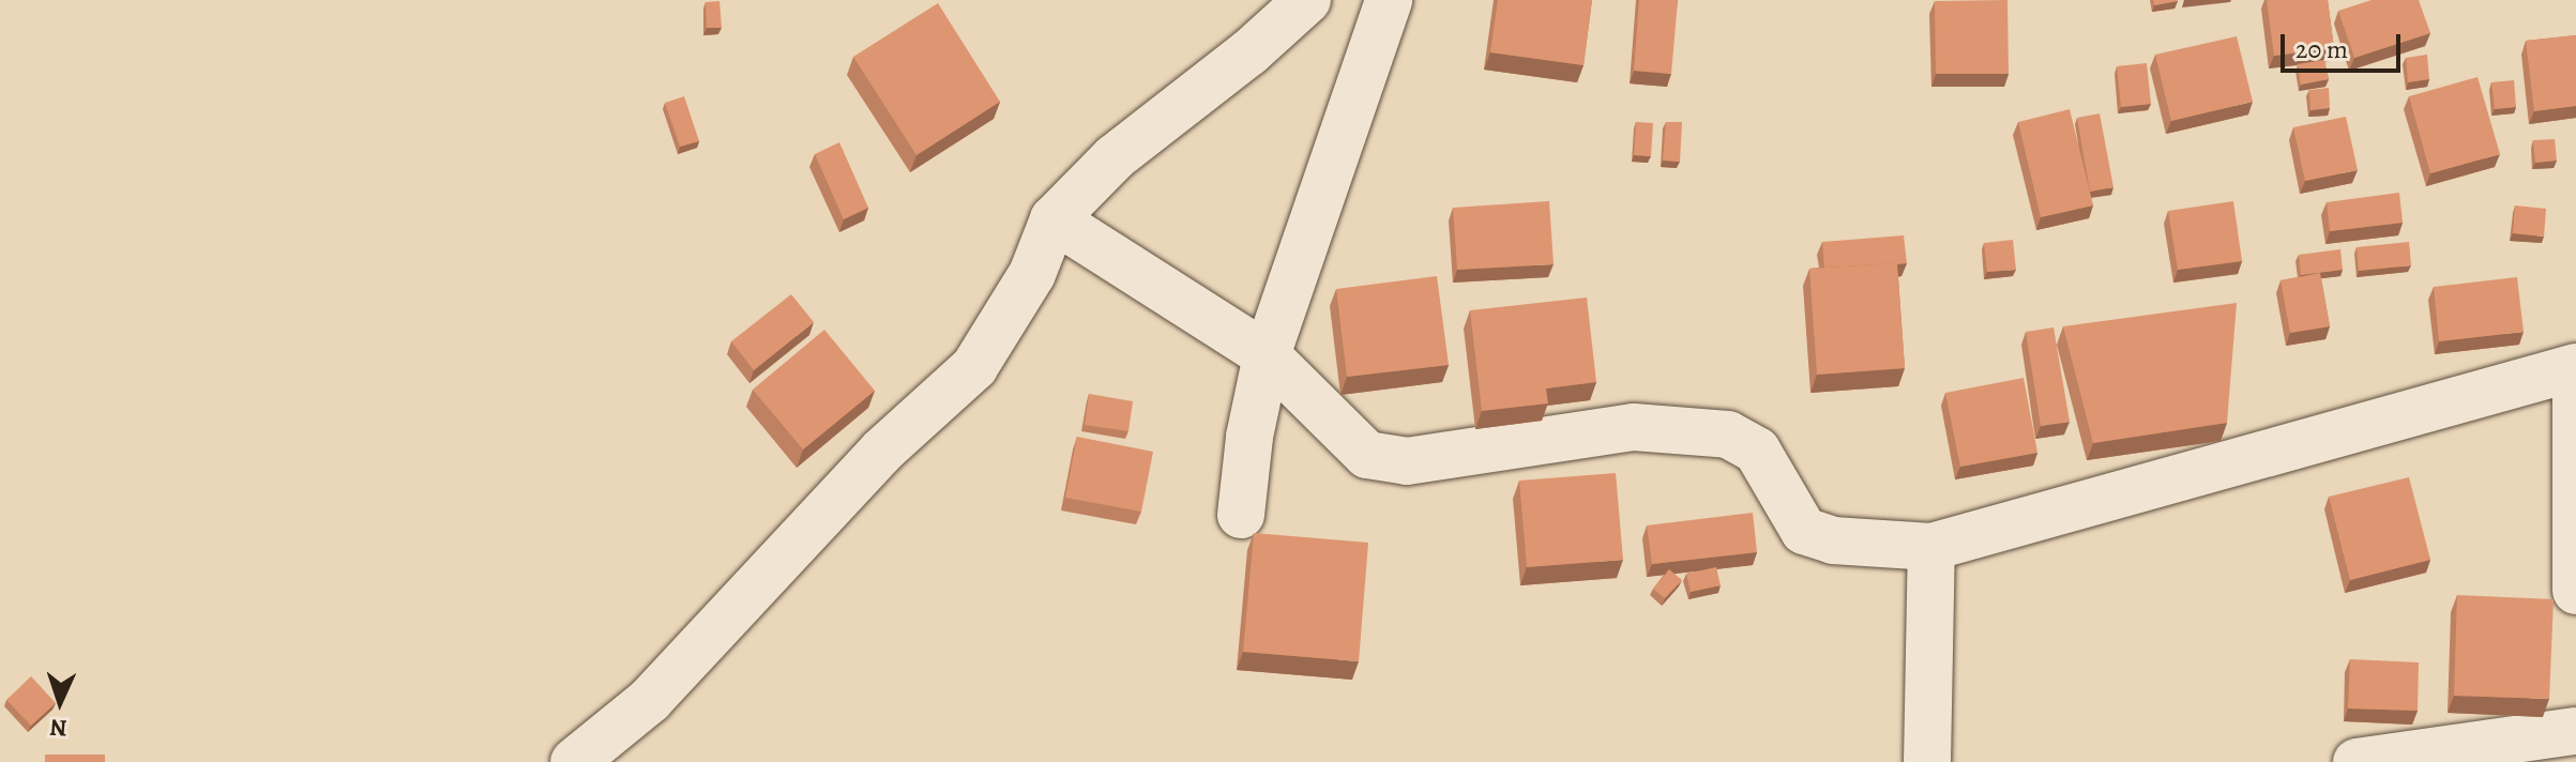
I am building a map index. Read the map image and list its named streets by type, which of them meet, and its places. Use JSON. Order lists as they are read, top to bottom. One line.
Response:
{"scale_bar":"20 m","north":"bottom"}
